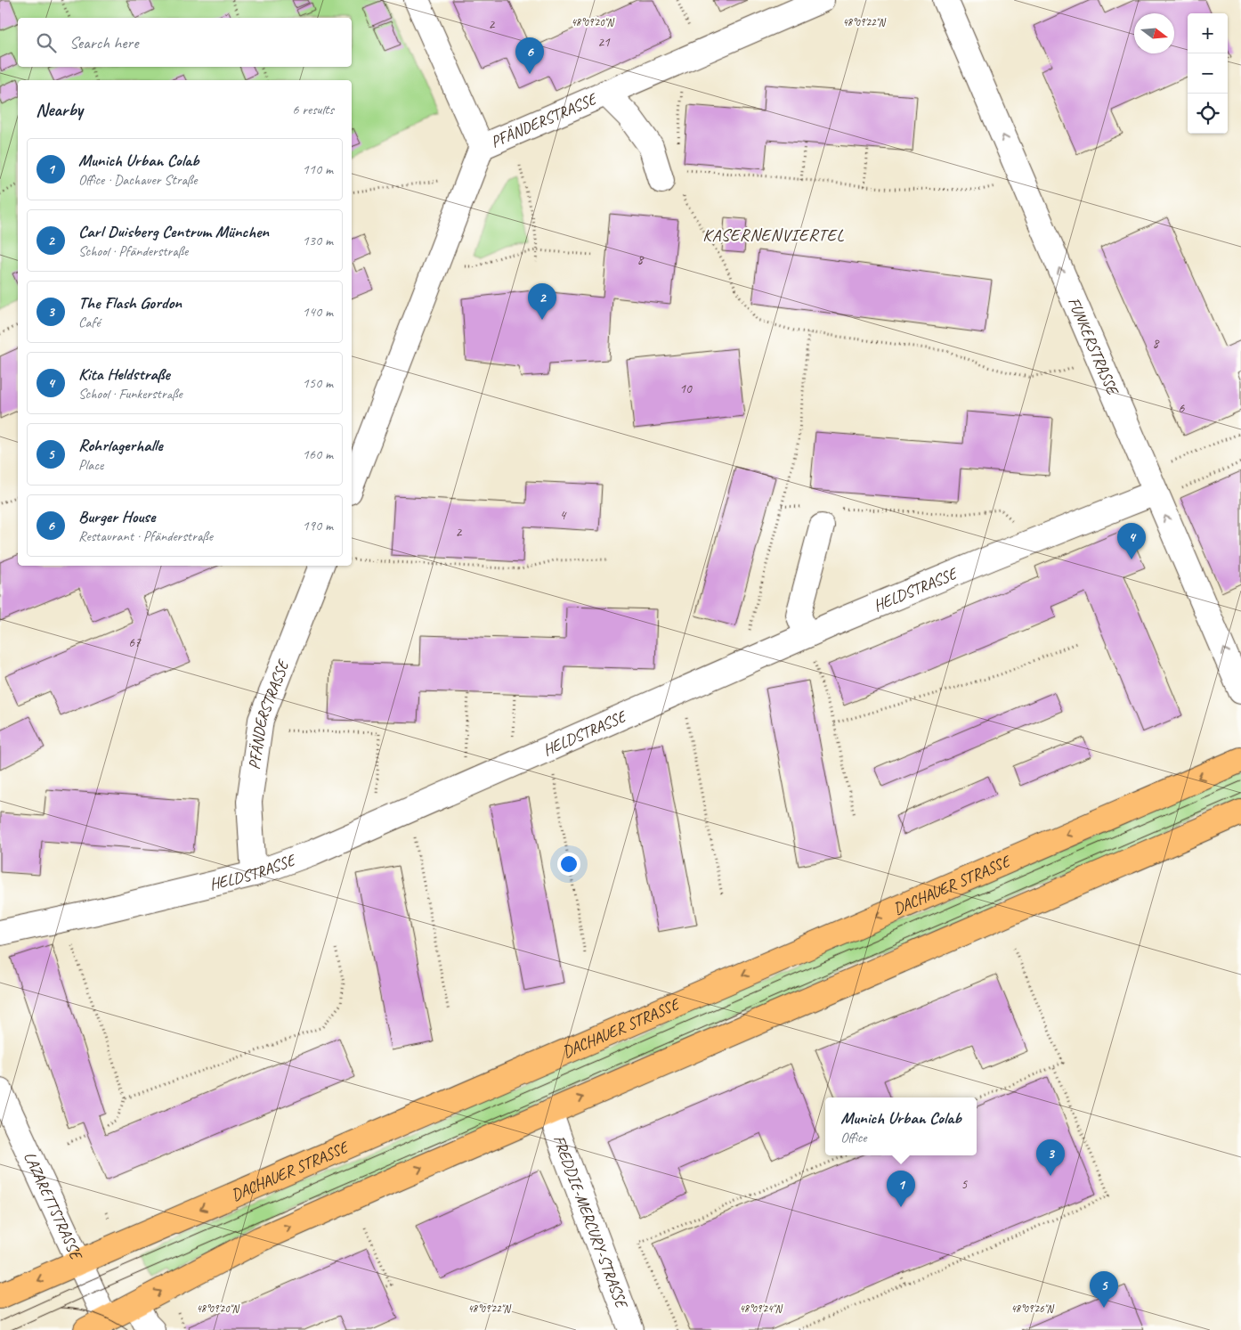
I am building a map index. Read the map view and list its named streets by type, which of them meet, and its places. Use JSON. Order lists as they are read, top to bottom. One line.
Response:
{"streets":{"main road":["DACHAUER STRASSE"],"street":["PFÄNDERSTRASSE","FUNKERSTRASSE","HELDSTRASSE","LAZARETTSTRASSE","FREDDIE-MERCURY-STRASSE"]},"crossings":[["PFÄNDERSTRASSE","HELDSTRASSE"],["FUNKERSTRASSE","HELDSTRASSE"],["DACHAUER STRASSE","LAZARETTSTRASSE"]],"one_way":["FUNKERSTRASSE"],"districts":["KASERNENVIERTEL"],"house_numbers":["2","21","8","8","10","6","4","2","67","5"],"north":"right","page":{"map_buttons":["+","−"],"search":"Search here","pins":["6","2","4","3","1","5"],"heading":["Nearby","6 results"],"list":[{"mark":"1","name":"Munich Urban Colab","note":"Office · Dachauer Straße","value":"110 m"},{"mark":"2","name":"Carl Duisberg Centrum München","note":"School · Pfänderstraße","value":"130 m"},{"mark":"3","name":"The Flash Gordon","note":"Café","value":"140 m"},{"mark":"4","name":"Kita Heldstraße","note":"School · Funkerstraße","value":"150 m"},{"mark":"5","name":"Rohrlagerhalle","note":"Place","value":"160 m"},{"mark":"6","name":"Burger House","note":"Restaurant · Pfänderstraße","value":"190 m"}],"popup":["Munich Urban Colab","Office"]},"coordinates":["48°09'20\"N","48°09'22\"N","48°09'24\"N","48°09'26\"N"]}
